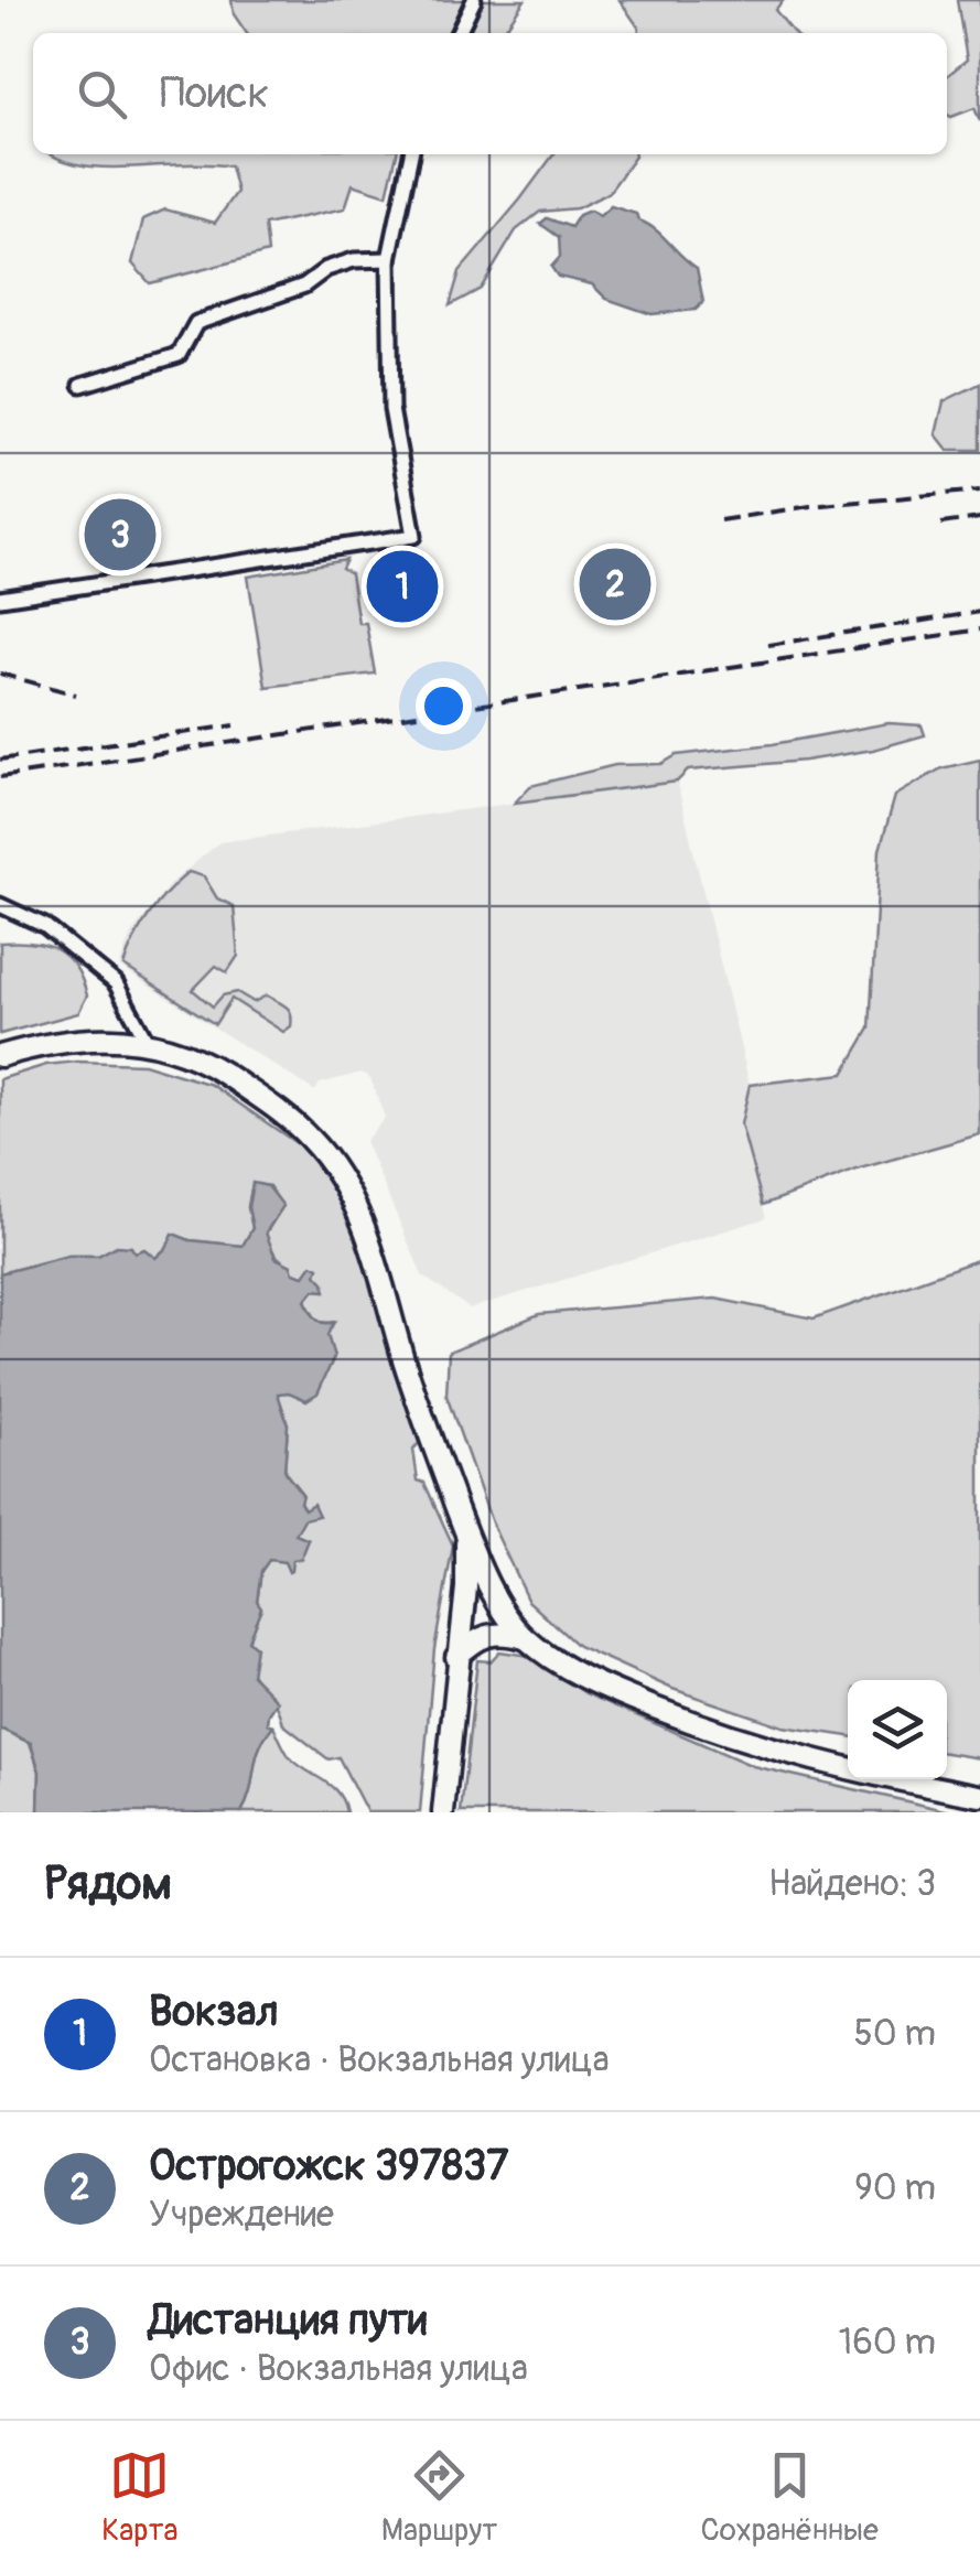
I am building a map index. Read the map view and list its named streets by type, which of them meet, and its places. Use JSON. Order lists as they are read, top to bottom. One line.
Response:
{"page":{"search":"Поиск","pins":["3","2","1"],"heading":["Рядом","Найдено: 3"],"list":[{"mark":"1","name":"Вокзал","note":"Остановка · Вокзальная улица","value":"50 m"},{"mark":"2","name":"Острогожск 397837","note":"Учреждение","value":"90 m"},{"mark":"3","name":"Дистанция пути","note":"Офис · Вокзальная улица","value":"160 m"}],"nav":["Карта","Маршрут","Сохранённые"]}}
